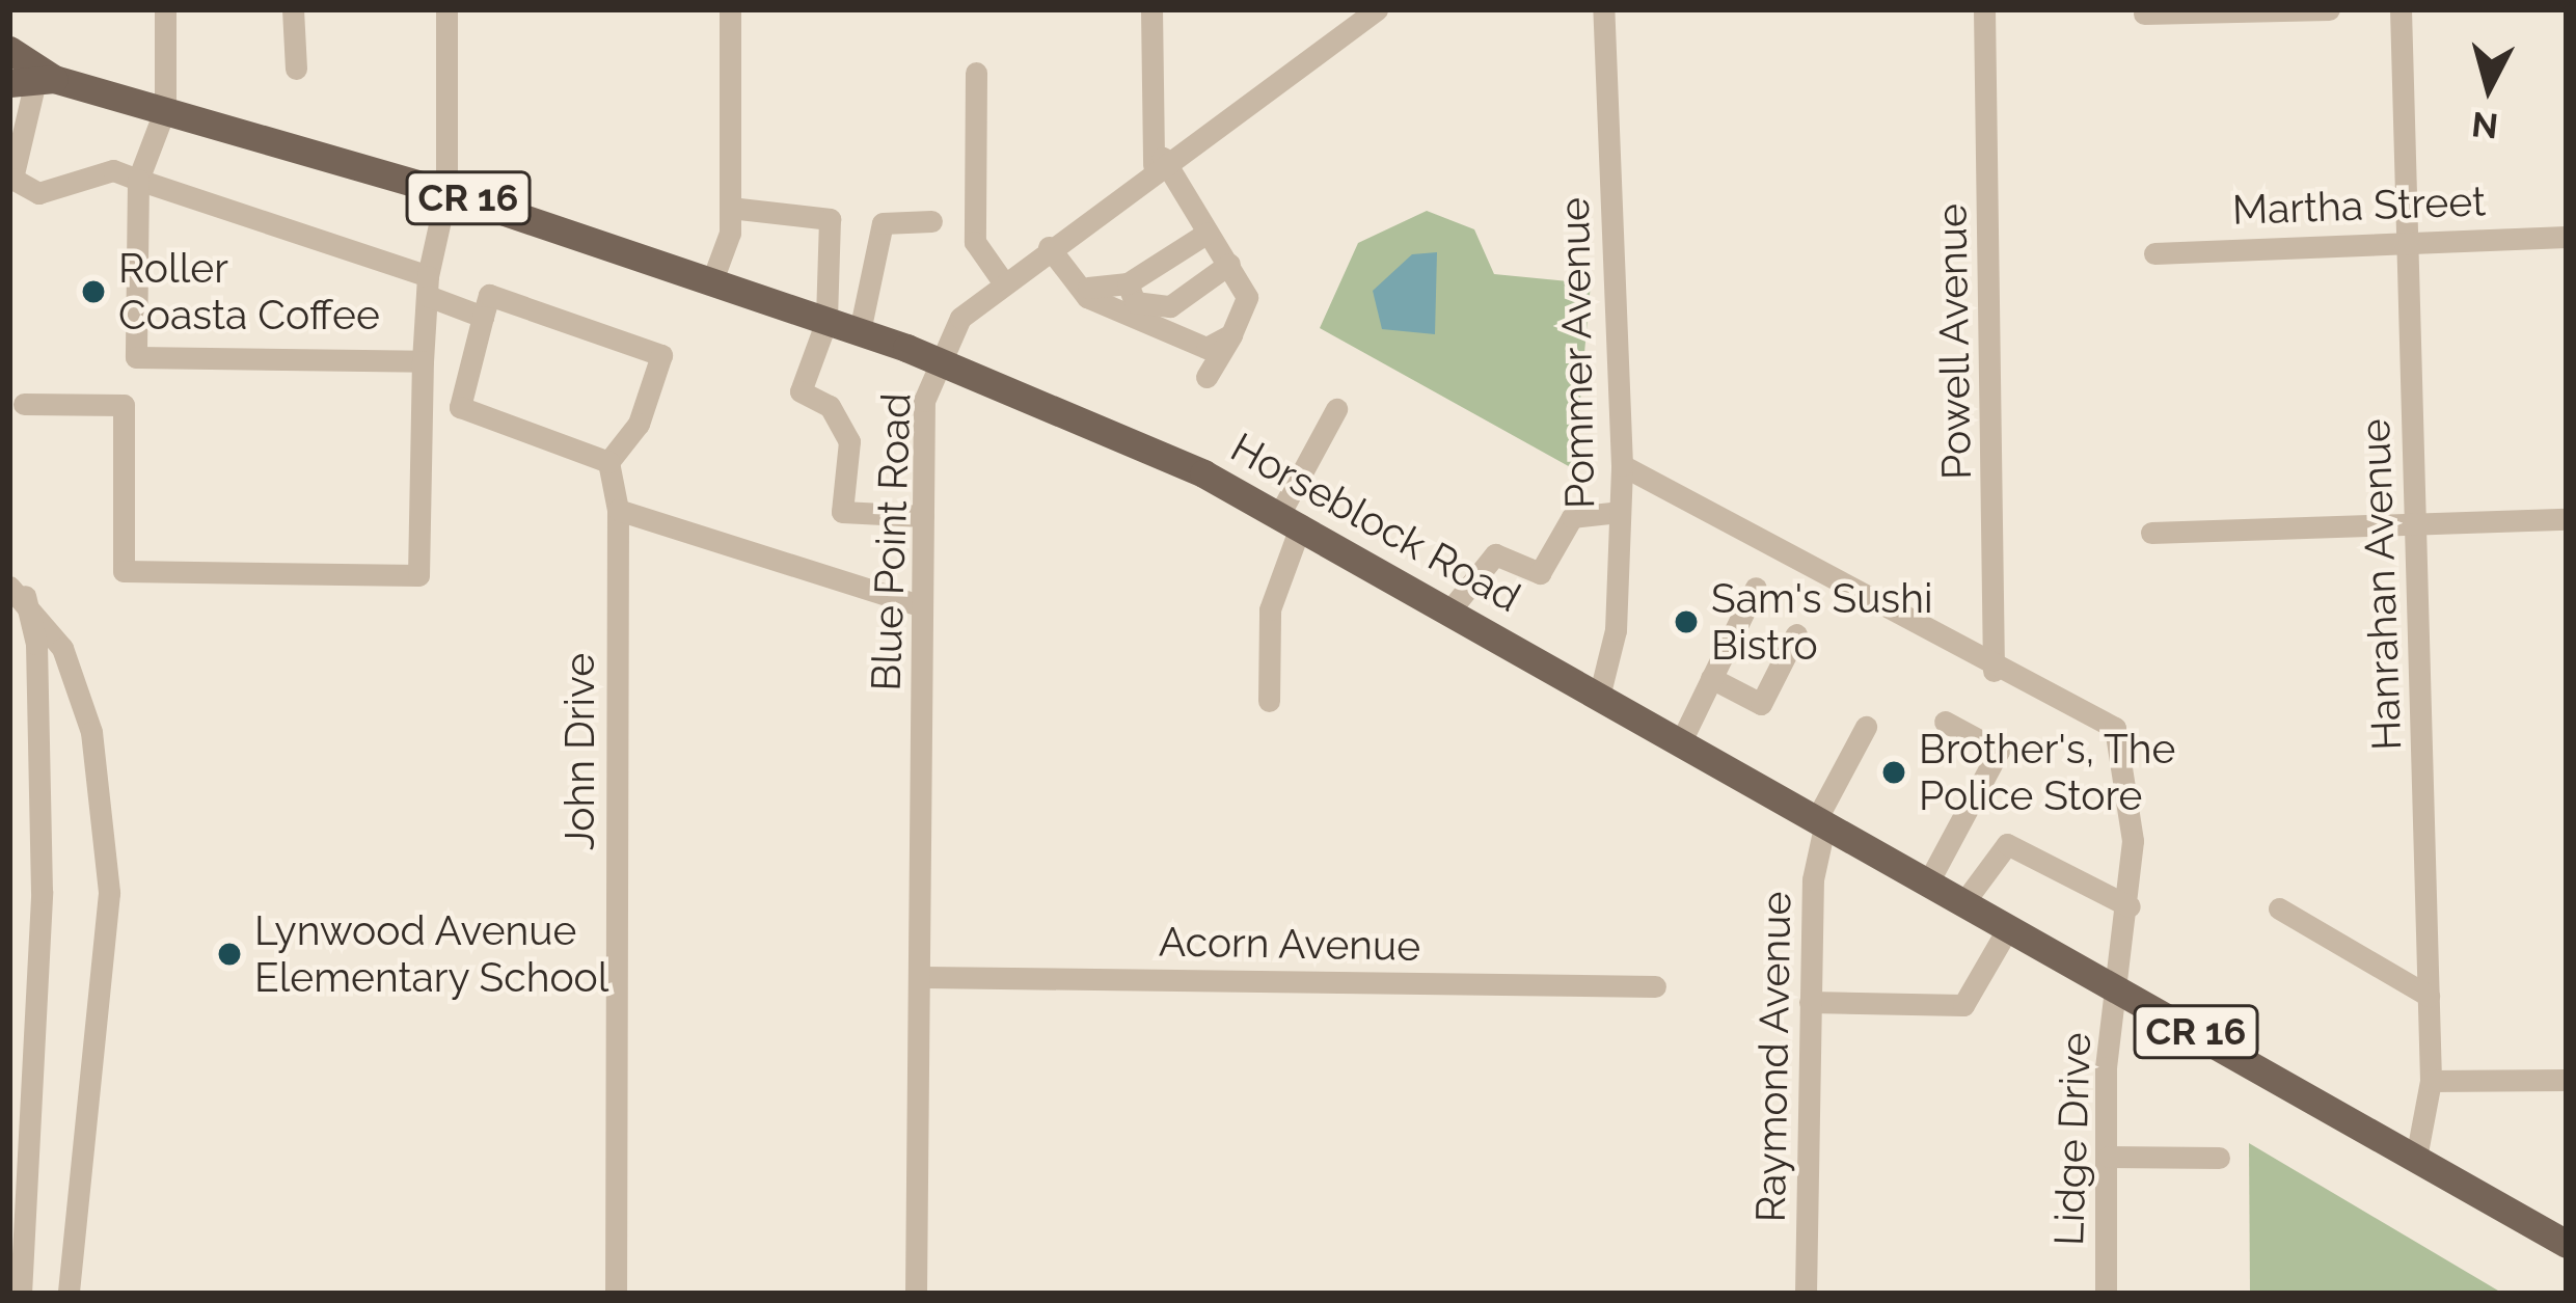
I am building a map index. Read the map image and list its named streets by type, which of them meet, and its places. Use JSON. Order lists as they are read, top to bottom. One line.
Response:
{"streets":{"main road":["CR 16","Horseblock Road"],"street":["Martha Street","Powell Avenue","Pommer Avenue","Blue Point Road","Hanrahan Avenue","John Drive","Acorn Avenue","Raymond Avenue","Lidge Drive"]},"crossings":[["Martha Street","Hanrahan Avenue"],["Powell Avenue","Lidge Drive"],["Pommer Avenue","Horseblock Road"],["Horseblock Road","Blue Point Road"],["Horseblock Road","Hanrahan Avenue"],["Horseblock Road","Raymond Avenue"],["Horseblock Road","Lidge Drive"],["Blue Point Road","Acorn Avenue"]],"places":["Roller Coasta Coffee","Sam's Sushi Bistro","Brother's, The Police Store","Lynwood Avenue Elementary School"],"north":"bottom"}
